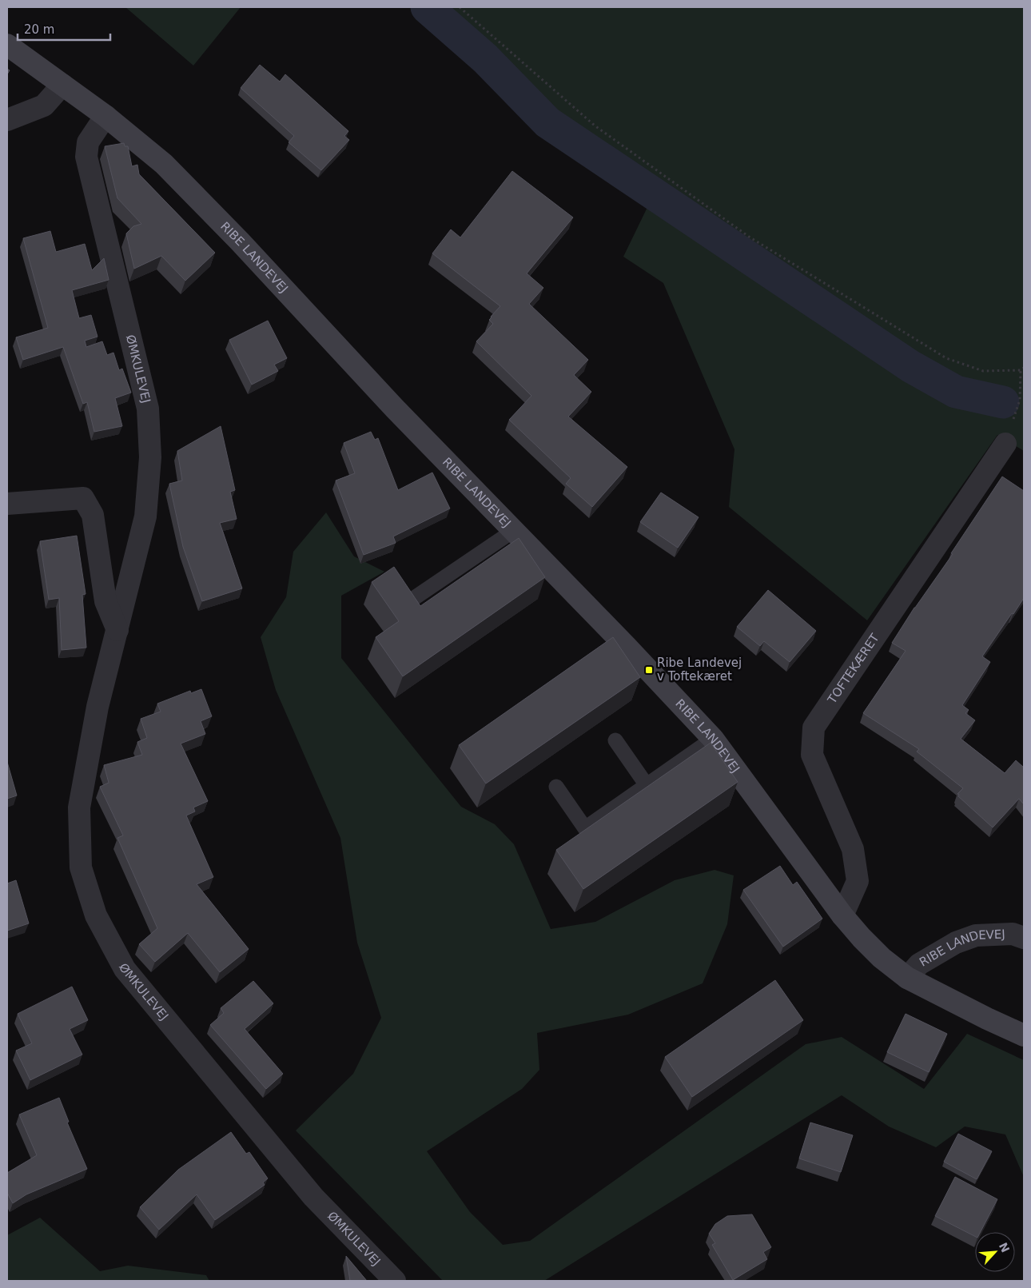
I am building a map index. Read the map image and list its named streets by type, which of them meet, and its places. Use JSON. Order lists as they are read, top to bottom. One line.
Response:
{"streets":{"main road":["RIBE LANDEVEJ"],"street":["ØMKULEVEJ","TOFTEKÆRET"]},"crossings":[["RIBE LANDEVEJ","ØMKULEVEJ"],["RIBE LANDEVEJ","TOFTEKÆRET"]],"places":{"transit":["Ribe Landevej v Toftekæret"]},"scale_bar":"20 m","north":"top right"}
